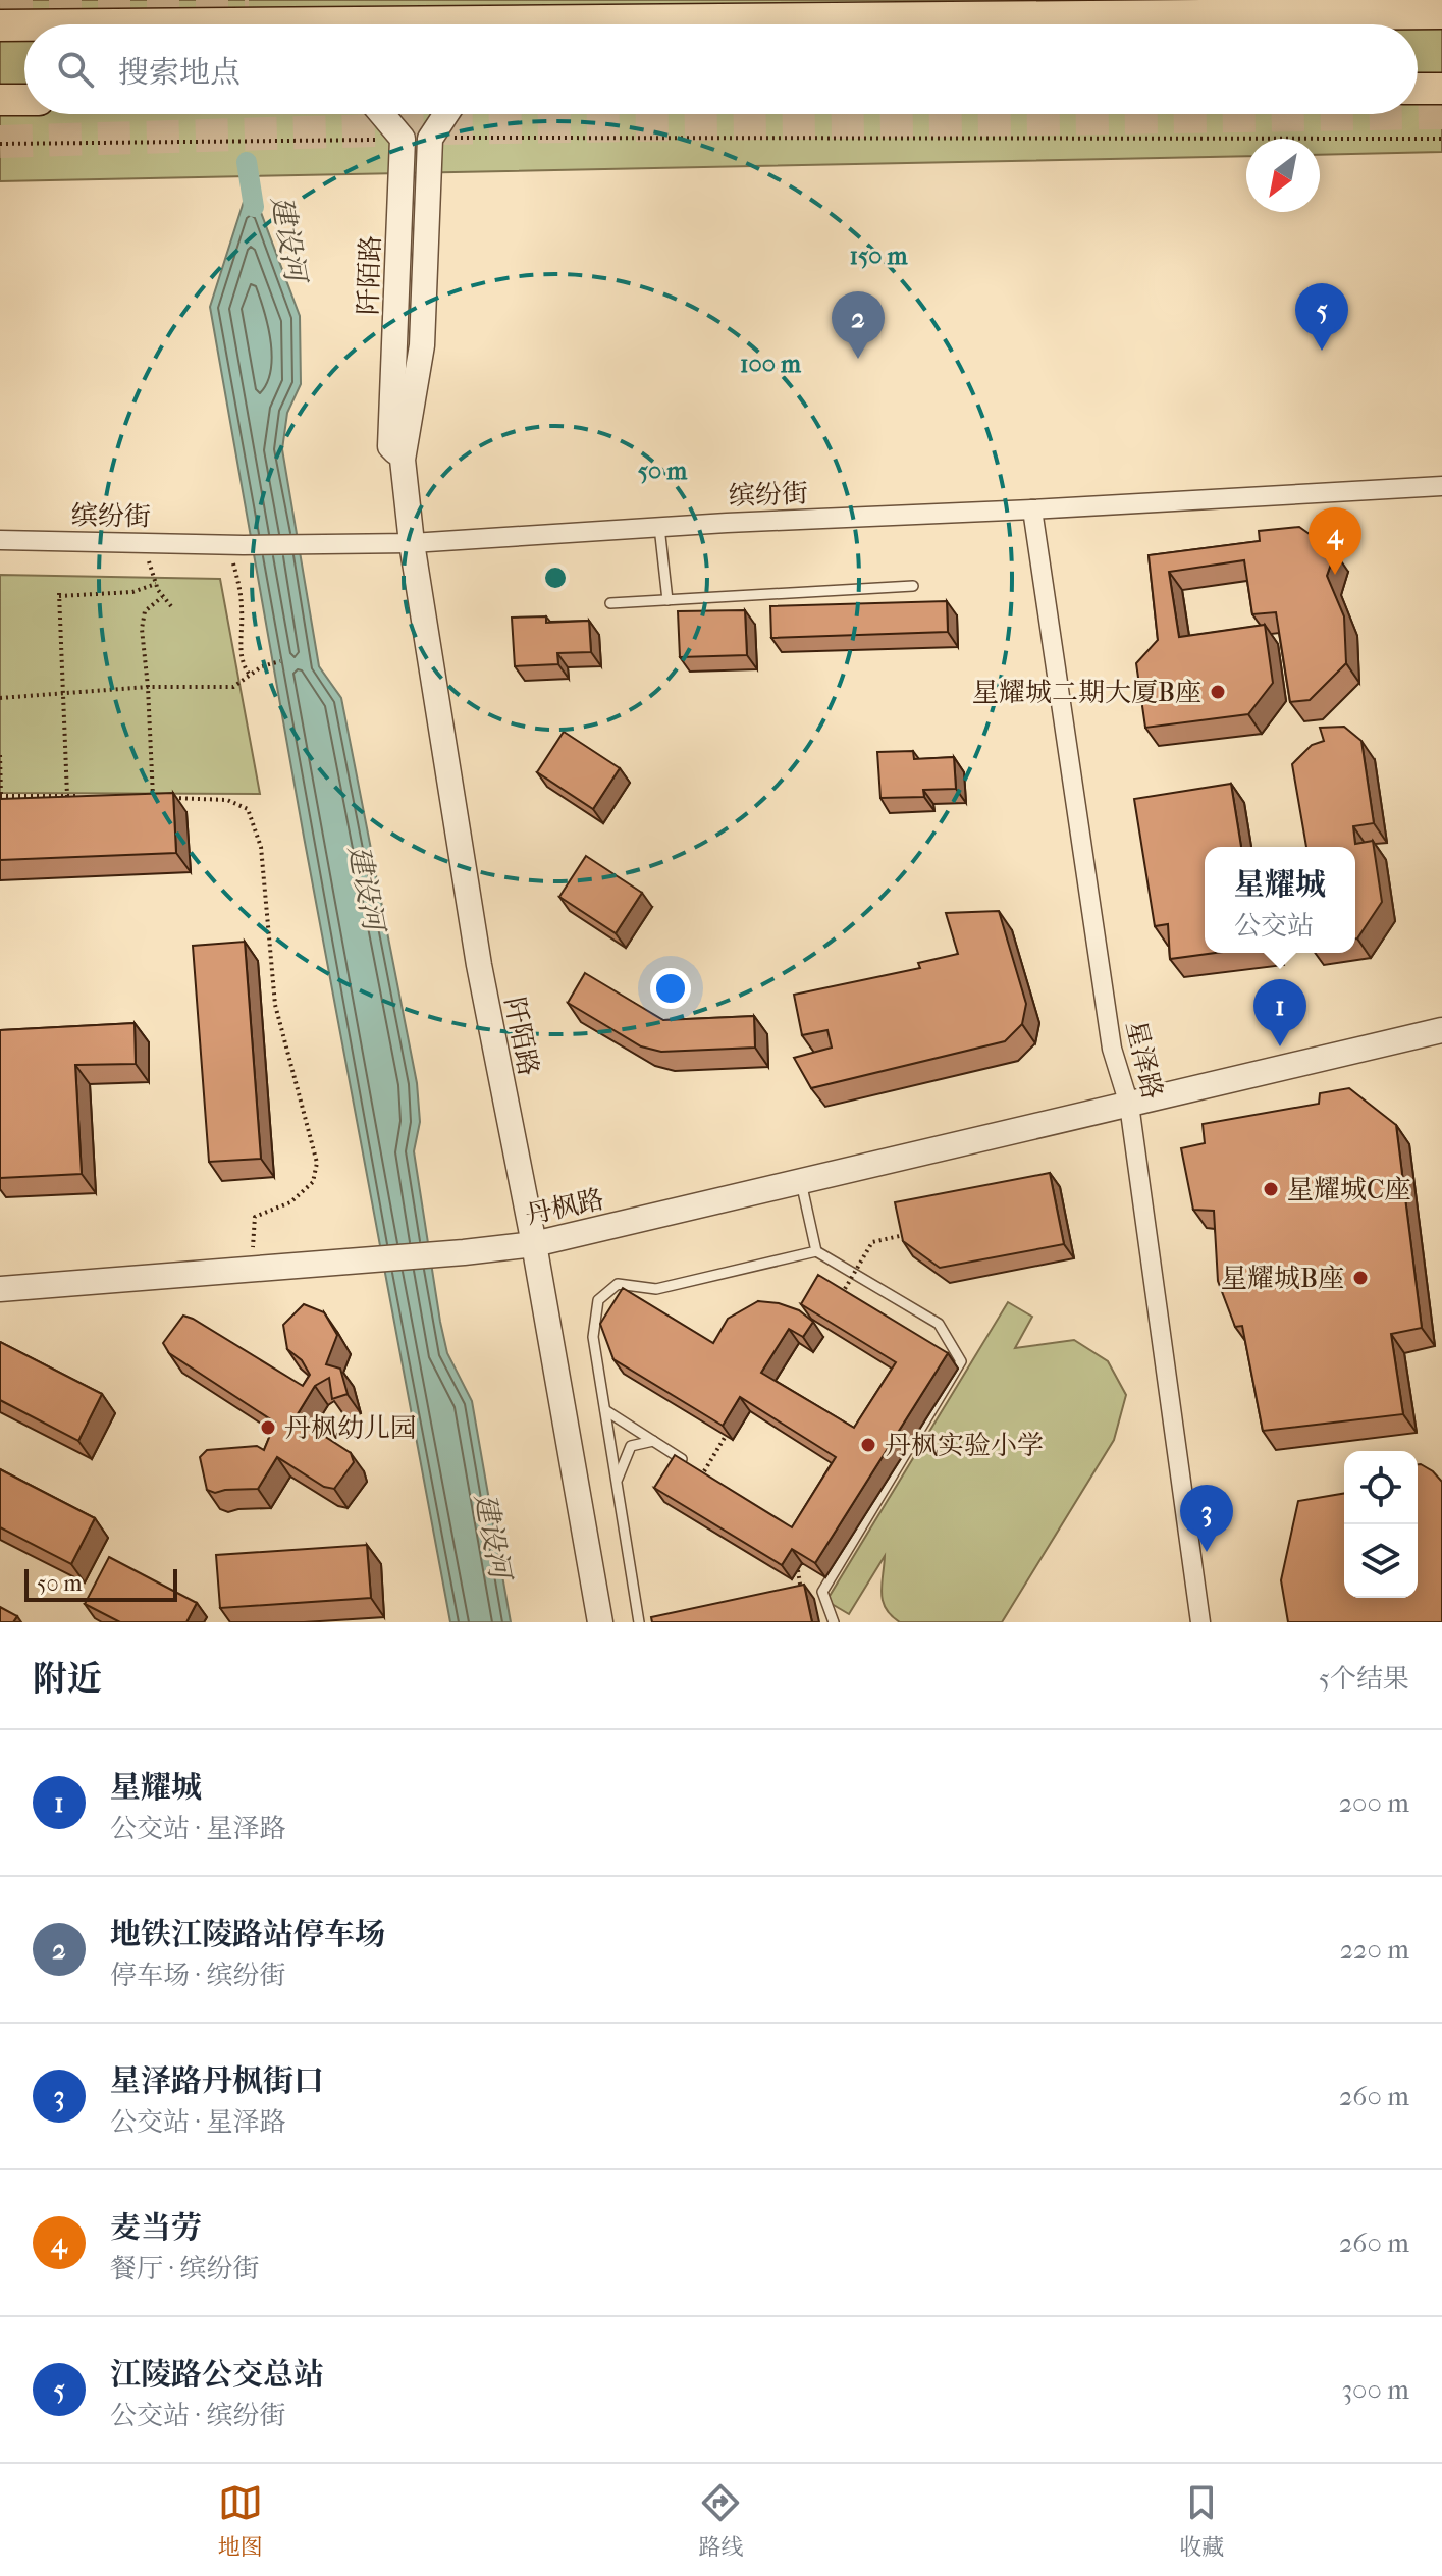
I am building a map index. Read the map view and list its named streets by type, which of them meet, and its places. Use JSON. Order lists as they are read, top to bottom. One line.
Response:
{"streets":{"street":["阡陌路","缤纷街","星泽路","丹枫路"]},"crossings":[["阡陌路","缤纷街"],["阡陌路","丹枫路"],["缤纷街","星泽路"],["星泽路","丹枫路"]],"water":["建设河"],"places":["星耀城二期大厦B座","星耀城C座","星耀城B座","丹枫幼儿园","丹枫实验小学"],"scale_bar":"50 m","north":"bottom left","page":{"search":"搜索地点","pins":["5","2","4","1","3"],"popup":["星耀城","公交站"],"scale":"50 m","heading":["附近","5个结果"],"list":[{"mark":"1","name":"星耀城","note":"公交站 · 星泽路","value":"200 m"},{"mark":"2","name":"地铁江陵路站停车场","note":"停车场 · 缤纷街","value":"220 m"},{"mark":"3","name":"星泽路丹枫街口","note":"公交站 · 星泽路","value":"260 m"},{"mark":"4","name":"麦当劳","note":"餐厅 · 缤纷街","value":"260 m"},{"mark":"5","name":"江陵路公交总站","note":"公交站 · 缤纷街","value":"300 m"}],"nav":["地图","路线","收藏"]},"rings":["150 m","100 m","50 m"]}
